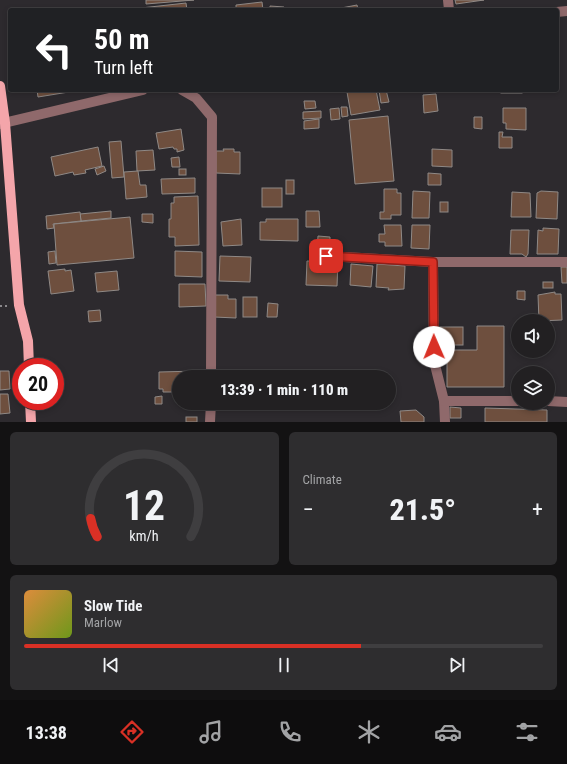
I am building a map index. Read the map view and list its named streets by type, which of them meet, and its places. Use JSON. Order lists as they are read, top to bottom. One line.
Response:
{"page":{"turn":["50 m","Turn left"],"limit":"20","trip":"13:39 · 1 min · 110 m","tile":"Climate","heat":["−","21.5°","+"],"song":["Slow Tide","Marlow"],"tabs":"13:38","gauge":["12","km/h"]}}
